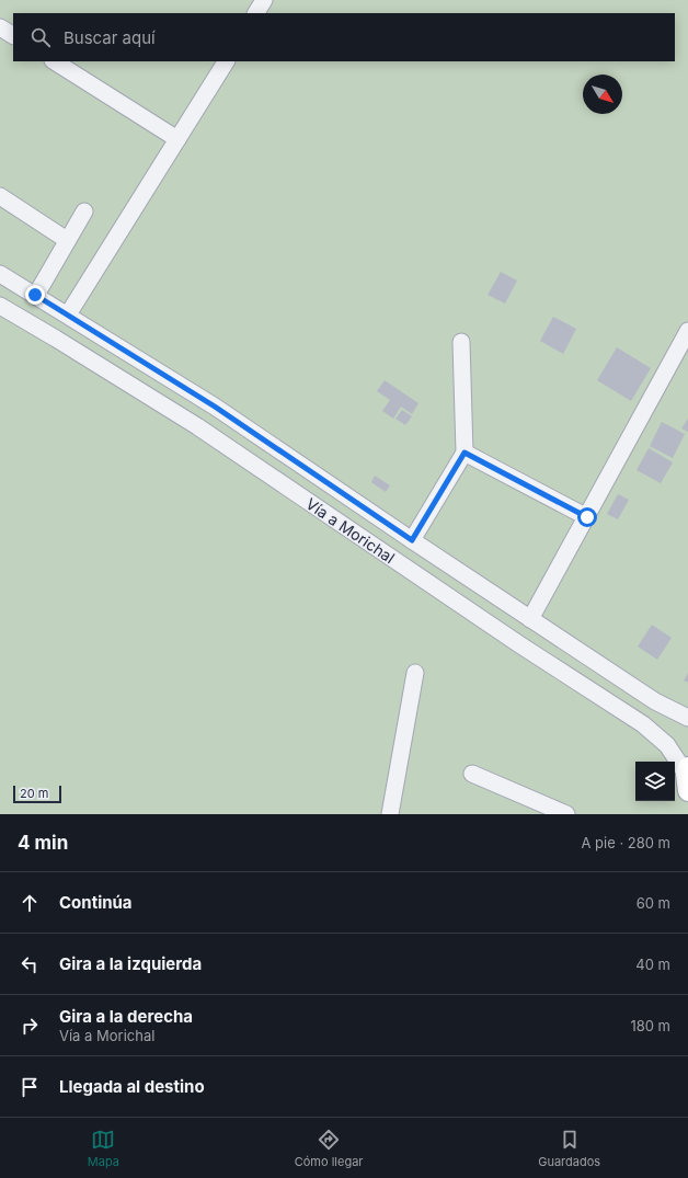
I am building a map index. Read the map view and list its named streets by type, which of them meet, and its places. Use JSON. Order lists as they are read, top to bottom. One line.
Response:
{"streets":{"street":["Vía a Morichal"]},"scale_bar":"20 m","north":"bottom right","page":{"search":"Buscar aquí","scale":"20 m","heading":["4 min","A pie · 280 m"],"list":[["Continúa","60 m"],["Gira a la izquierda","40 m"],["Gira a la derecha","Vía a Morichal","180 m"],"Llegada al destino"],"nav":["Mapa","Cómo llegar","Guardados"]}}
